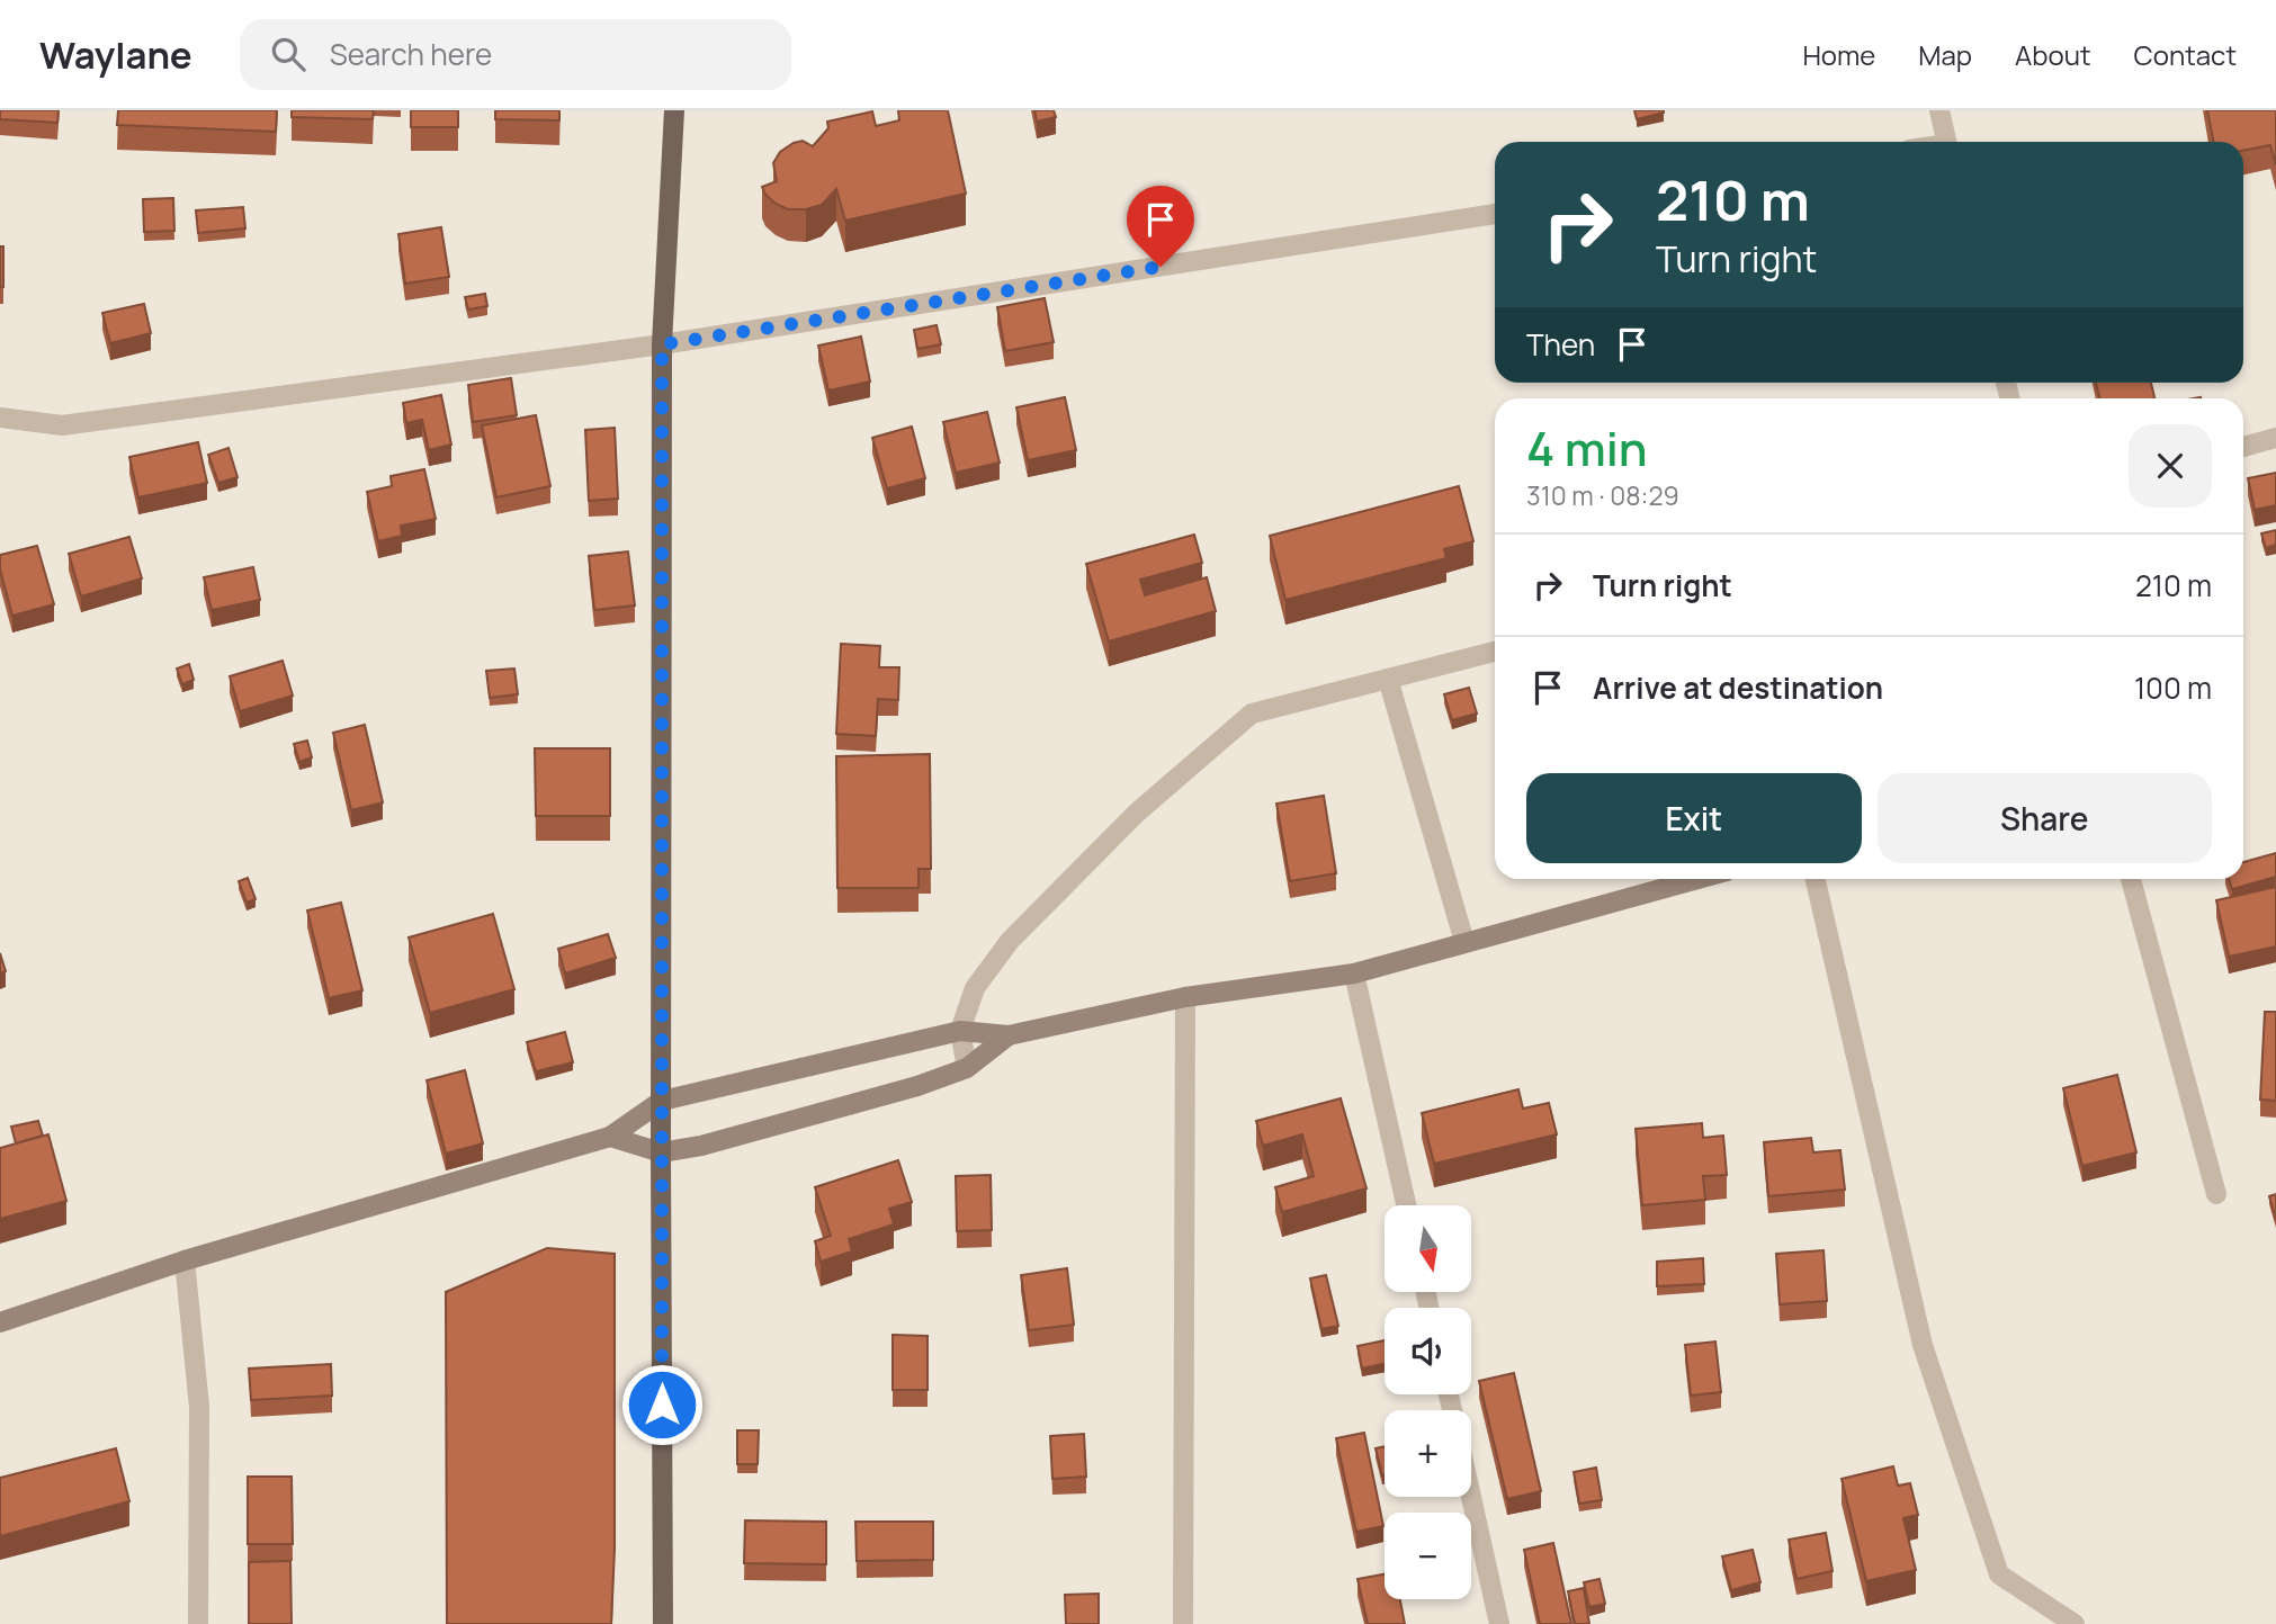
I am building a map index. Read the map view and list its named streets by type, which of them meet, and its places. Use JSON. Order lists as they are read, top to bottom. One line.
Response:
{"north":"bottom","page":{"header":"Waylane","search":"Search here","nav":["Home","Map","About","Contact"],"turn":["210 m","Turn right"],"then":"Then","heading":["4 min","310 m · 08:29"],"list":[{"name":"Turn right","value":"210 m"},{"name":"Arrive at destination","value":"100 m"}],"buttons":["Exit","Share"],"map_buttons":["+","−"]}}
